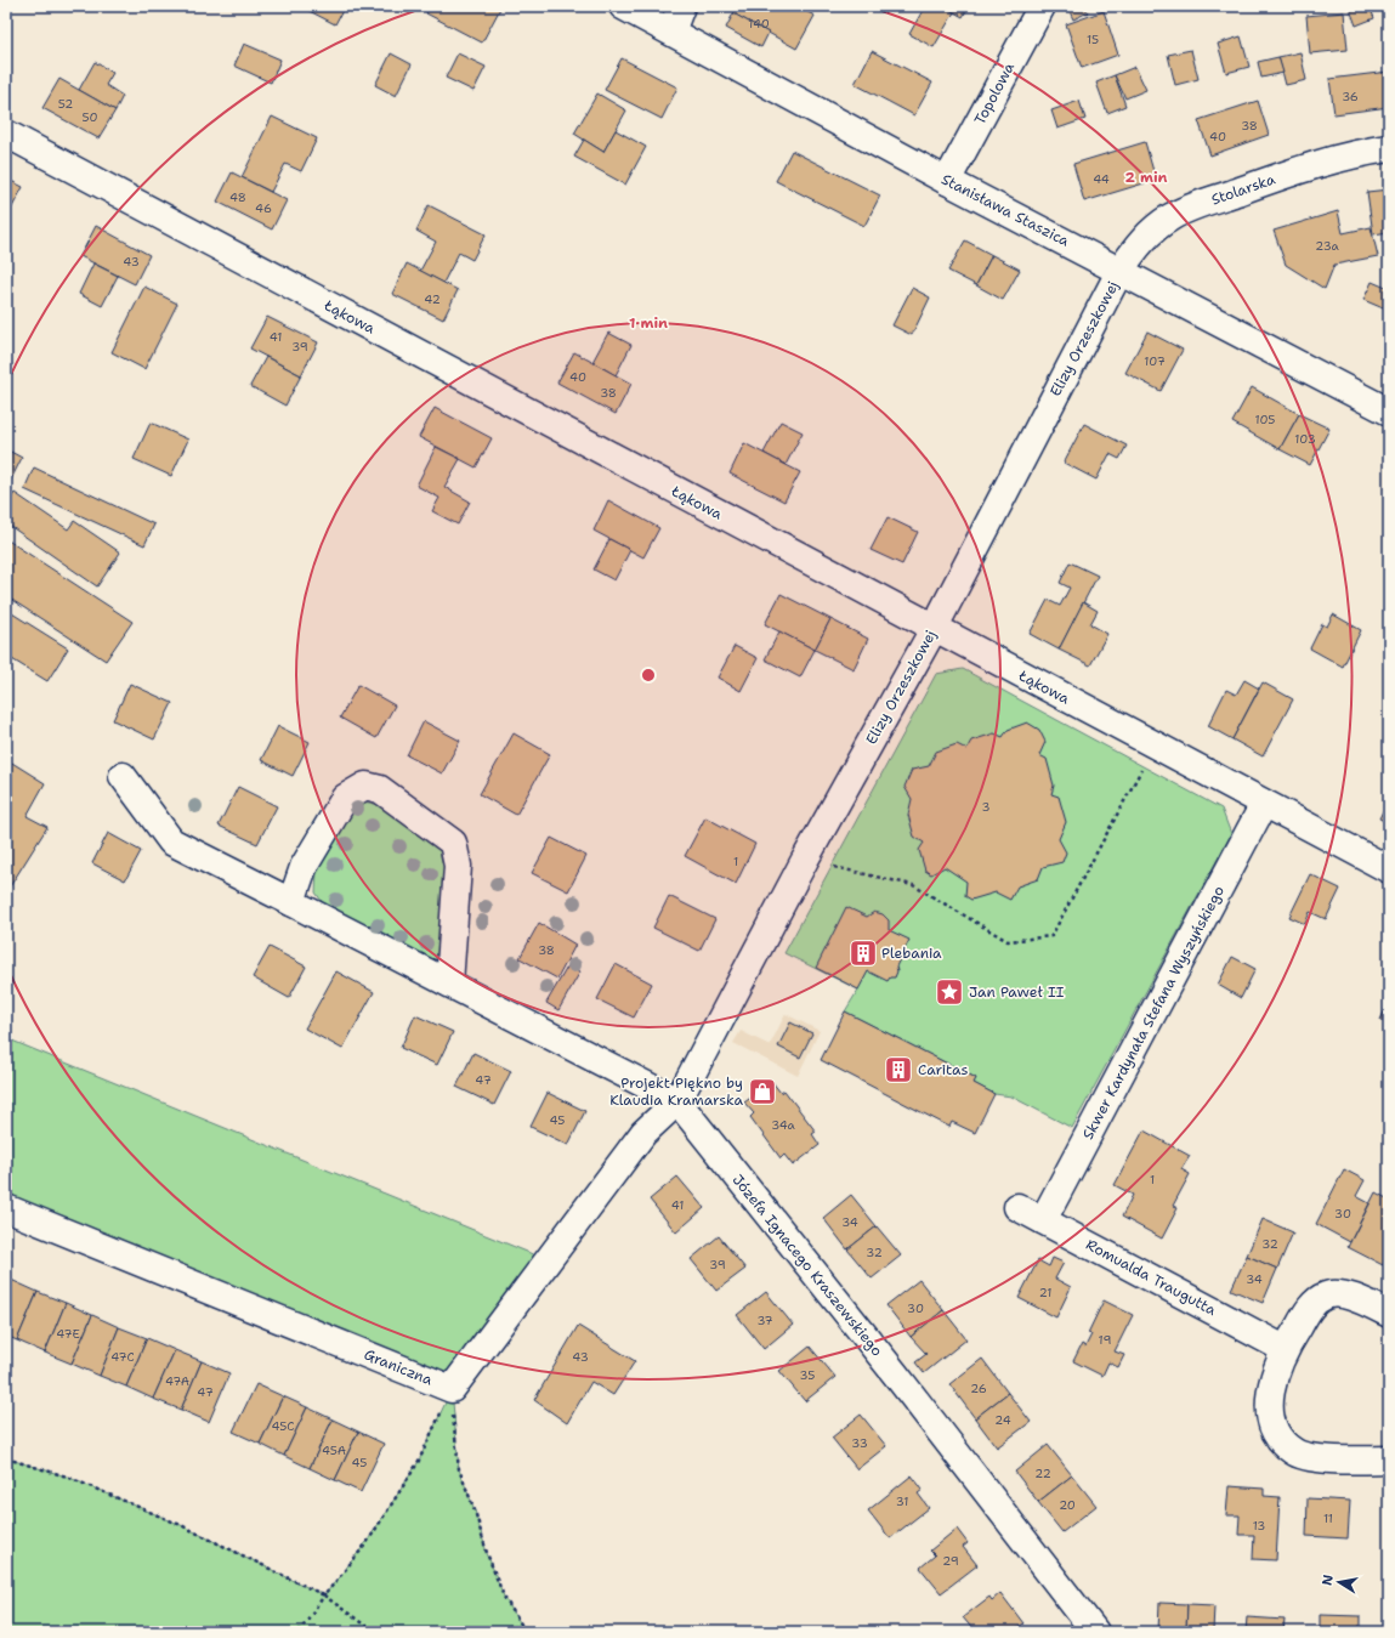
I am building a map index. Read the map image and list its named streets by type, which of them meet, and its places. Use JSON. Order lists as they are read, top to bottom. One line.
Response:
{"streets":{"street":["Topolowa","Stolarska","Stanisława Staszica","Łąkowa","Elizy Orzeszkowej","Skwer Kardynała Stefana Wyszyńskiego","Józefa Ignacego Kraszewskiego","Romualda Traugutta","Graniczna"]},"crossings":[["Topolowa","Stanisława Staszica"],["Stolarska","Stanisława Staszica"],["Stolarska","Elizy Orzeszkowej"],["Stanisława Staszica","Elizy Orzeszkowej"],["Łąkowa","Elizy Orzeszkowej"],["Łąkowa","Skwer Kardynała Stefana Wyszyńskiego"],["Elizy Orzeszkowej","Józefa Ignacego Kraszewskiego"],["Elizy Orzeszkowej","Graniczna"],["Skwer Kardynała Stefana Wyszyńskiego","Romualda Traugutta"],["Józefa Ignacego Kraszewskiego","Graniczna"]],"places":{"building":["Plebania","Caritas"],"place":["Jan Paweł II"],"shop":["Projekt Piękno by Klaudia Kramarska"]},"house_numbers":["140","15","36","52","50","38","40","44","48","46","23a","43","42","41","39","107","40","38","105","103","3","1","38","47","45","34a","1","41","30","34","32","32","39","34","21","30","37","47E","19","47C","43","35","47A","26","47","24","45C","33","45A","45","22","31","20","11","13","29"],"north":"left","rings":["2 min","1 min"]}
